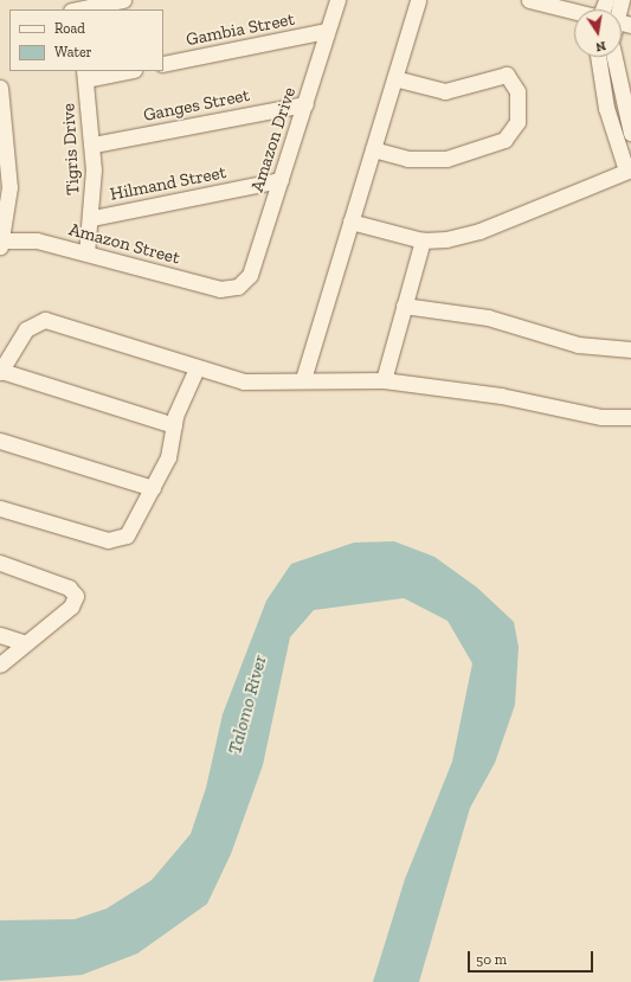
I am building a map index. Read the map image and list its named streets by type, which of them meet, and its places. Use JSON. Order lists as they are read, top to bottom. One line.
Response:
{"streets":{"street":["Gambia Street","Ganges Street","Amazon Drive","Tigris Drive","Hilmand Street","Amazon Street"]},"crossings":[["Gambia Street","Amazon Drive"],["Ganges Street","Amazon Drive"],["Ganges Street","Tigris Drive"],["Amazon Drive","Hilmand Street"],["Amazon Drive","Amazon Street"],["Tigris Drive","Hilmand Street"],["Tigris Drive","Amazon Street"]],"water":["Talomo River"],"legend":["Road","Water"],"scale_bar":"50 m","north":"bottom"}
